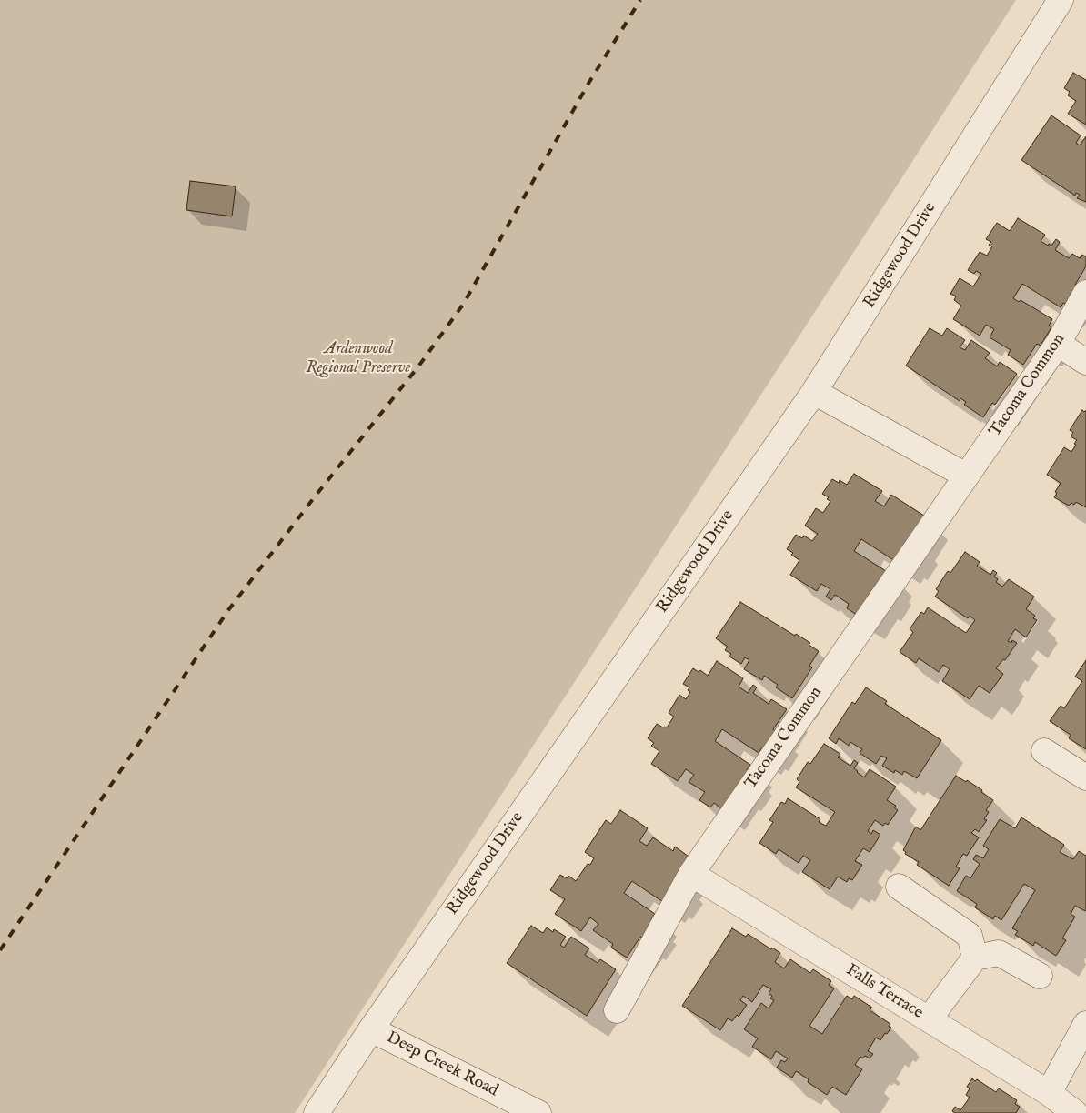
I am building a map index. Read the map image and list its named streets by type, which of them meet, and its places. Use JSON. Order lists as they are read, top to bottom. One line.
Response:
{"streets":{"street":["Ridgewood Drive","Tacoma Common","Falls Terrace","Deep Creek Road"]},"crossings":[["Ridgewood Drive","Deep Creek Road"],["Tacoma Common","Falls Terrace"]],"parks":["Ardenwood Regional Preserve"]}
